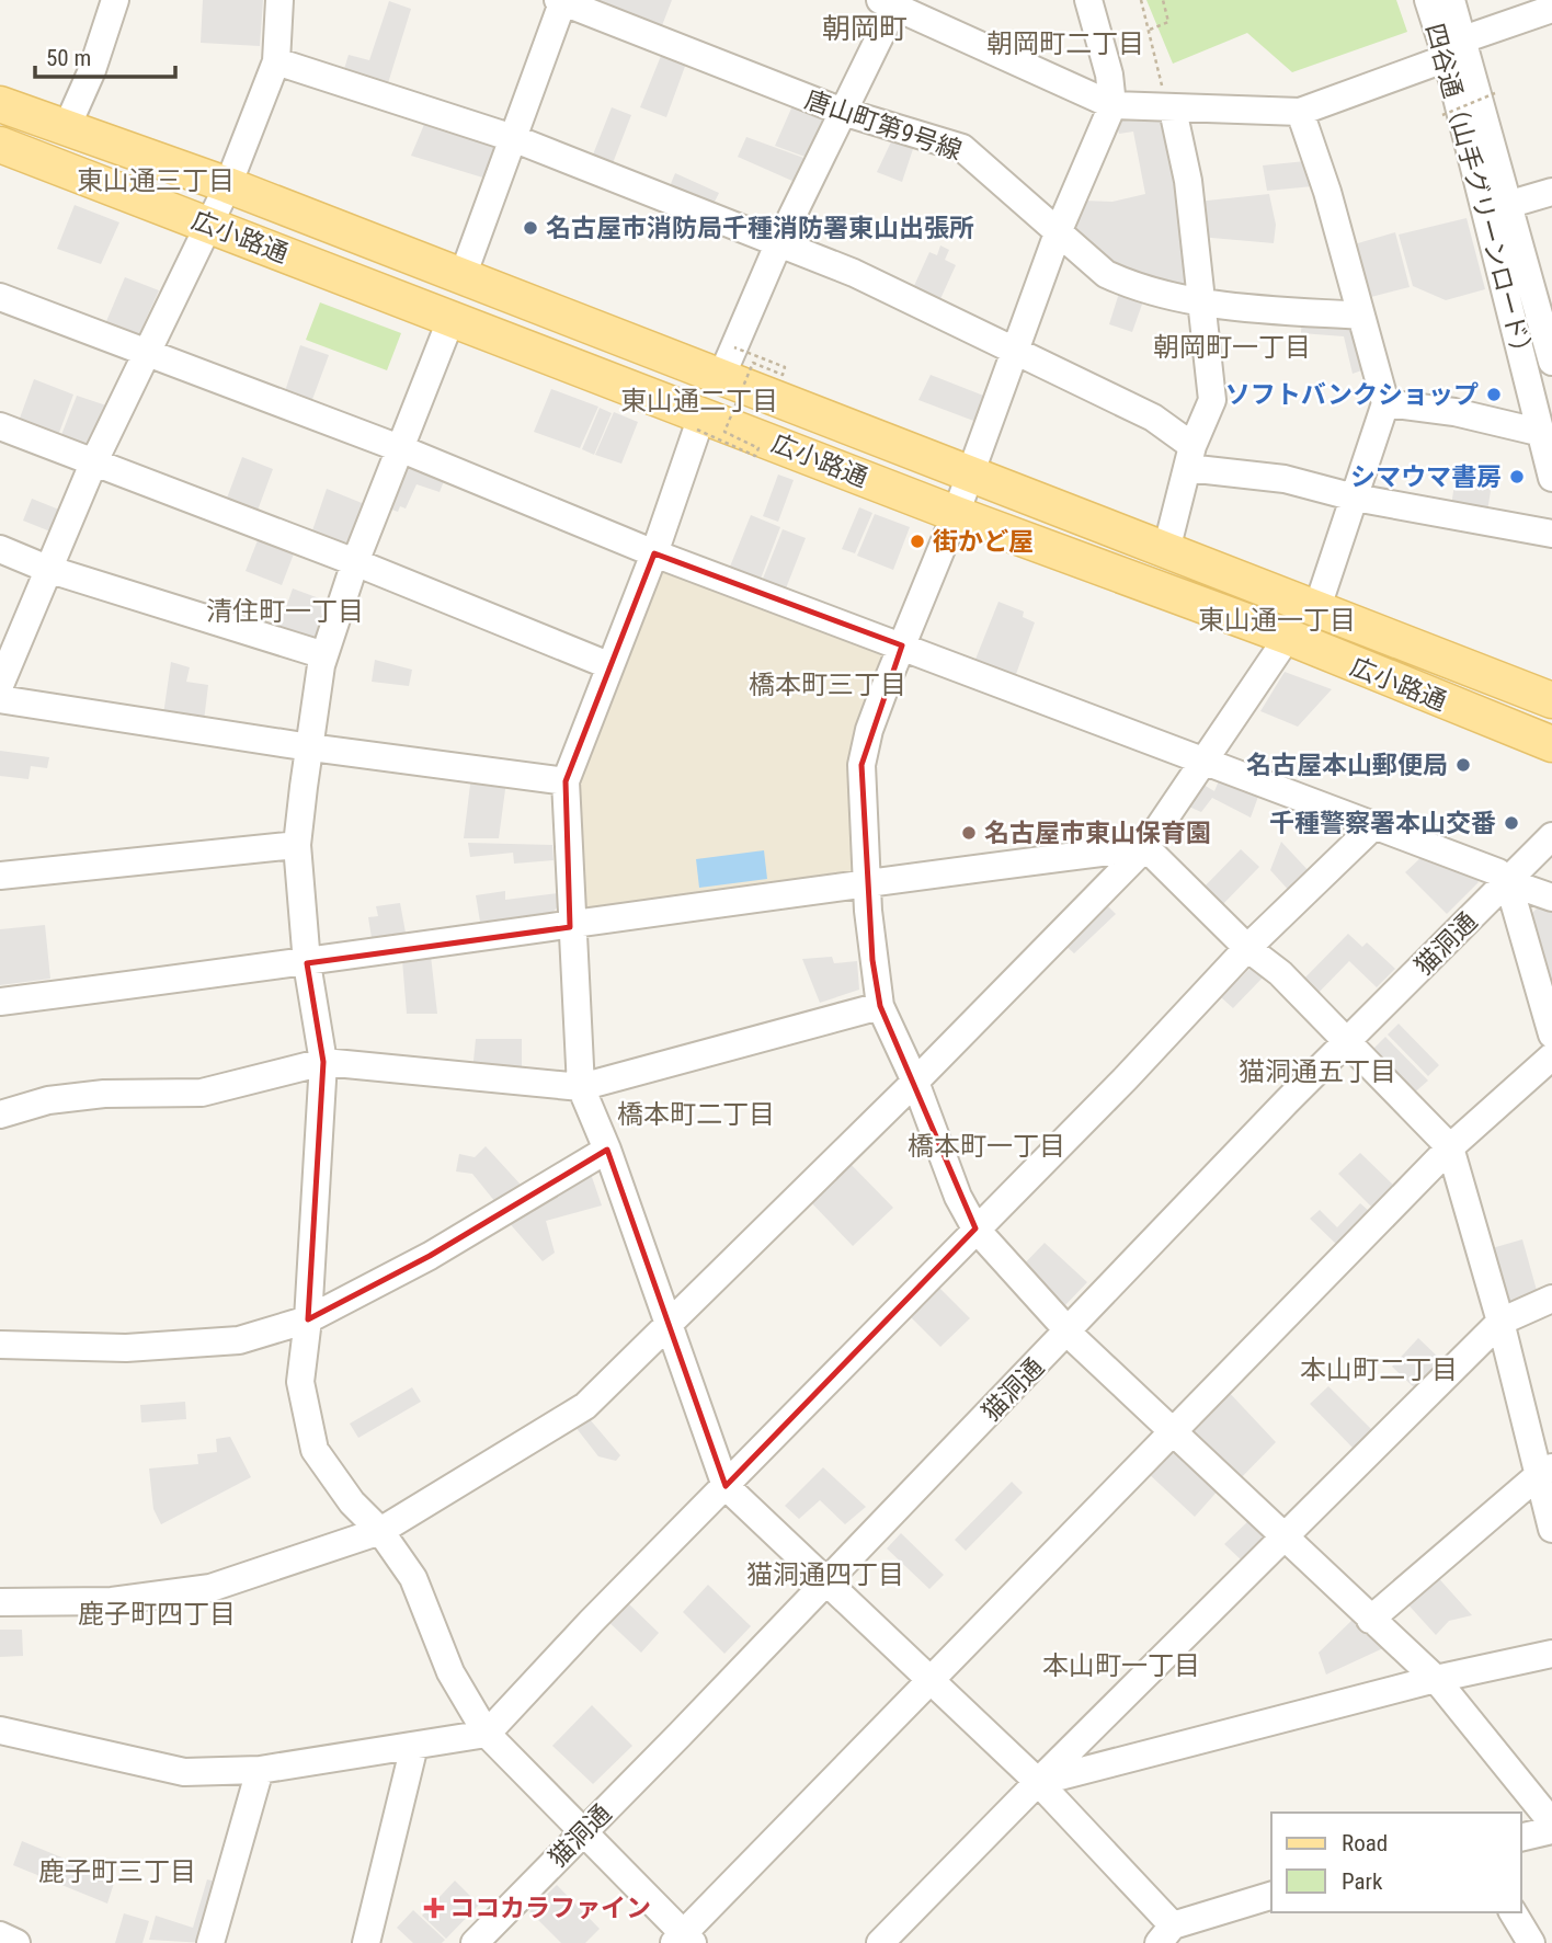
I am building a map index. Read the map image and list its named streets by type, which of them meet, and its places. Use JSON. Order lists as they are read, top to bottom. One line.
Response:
{"streets":{"main road":["広小路通"],"street":["唐山町第9号線","四谷通（山手グリーンロード）","猫洞通"]},"districts":["朝岡町","朝岡町二丁目","東山通三丁目","朝岡町一丁目","東山通二丁目","清住町一丁目","東山通一丁目","橋本町三丁目","猫洞通五丁目","橋本町二丁目","橋本町一丁目","本山町二丁目","猫洞通四丁目","鹿子町四丁目","本山町一丁目","鹿子町三丁目"],"places":{"other":["名古屋市消防局千種消防署東山出張所","ソフトバンクショップ","シマウマ書房","街かど屋","名古屋本山郵便局","千種警察署本山交番","名古屋市東山保育園"],"health":["ココカラファイン"]},"legend":["Road","Park"],"scale_bar":"50 m"}
